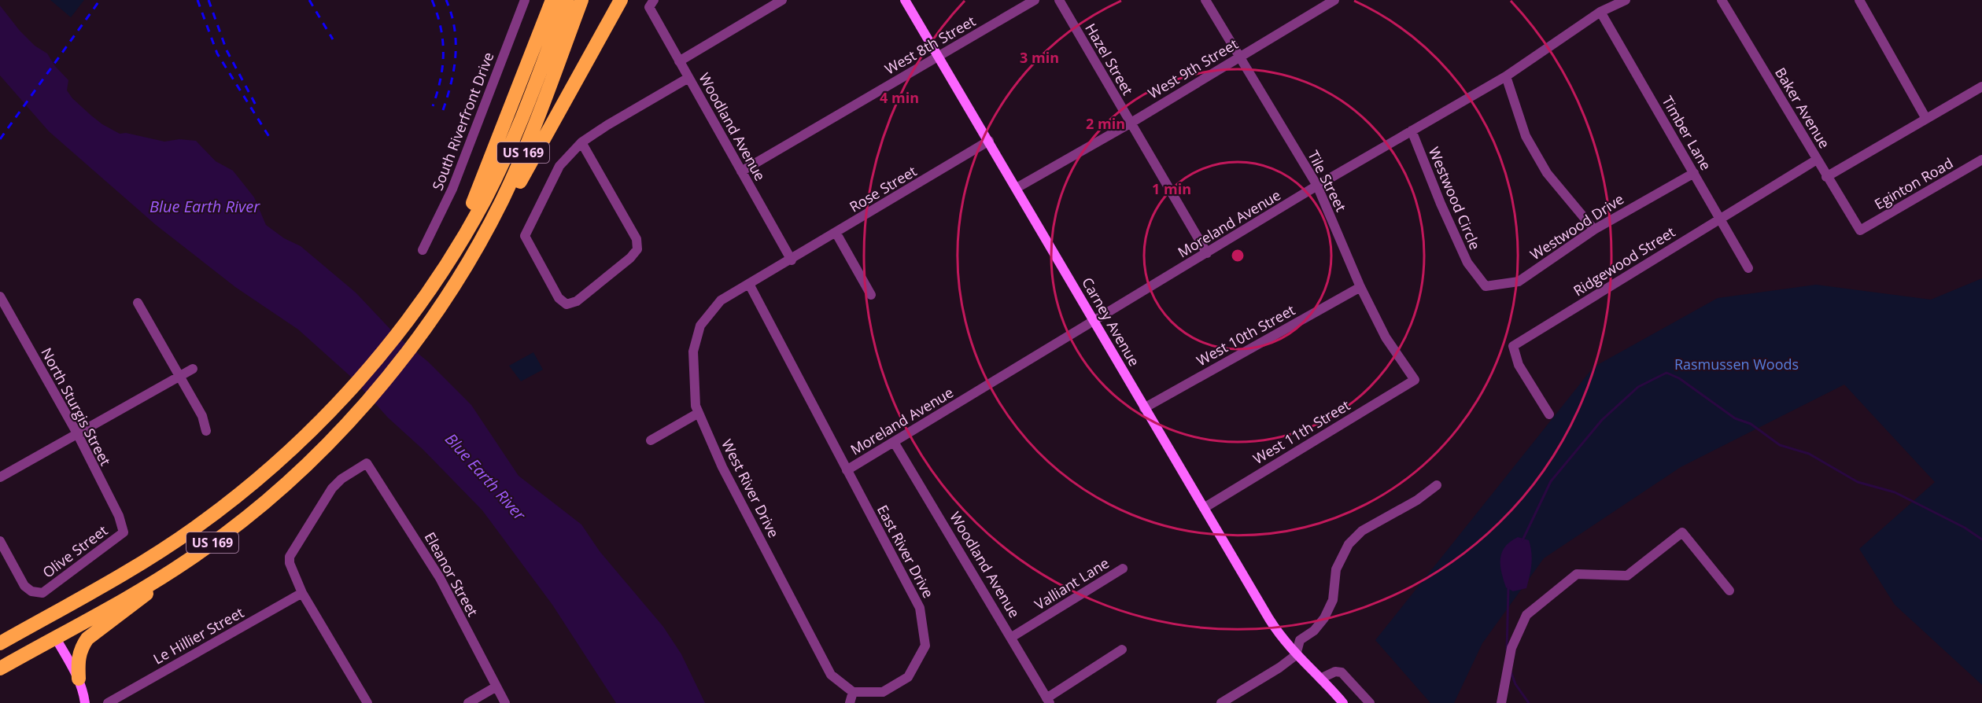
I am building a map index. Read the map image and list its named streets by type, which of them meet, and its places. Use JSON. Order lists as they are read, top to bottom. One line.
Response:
{"streets":{"highway":["US 169"],"main road":["Carney Avenue"],"street":["West 8th Street","Hazel Street","West 9th Street","Baker Avenue","South Riverfront Drive","Woodland Avenue","Timber Lane","Tile Street","Eginton Road","Rose Street","Westwood Circle","Moreland Avenue","Westwood Drive","Ridgewood Street","West 10th Street","North Sturgis Street","West 11th Street","West River Drive","Olive Street","East River Drive","Eleanor Street","Valliant Lane","Le Hillier Street"]},"crossings":[["West 8th Street","Woodland Avenue"],["West 8th Street","Carney Avenue"],["Hazel Street","West 9th Street"],["Hazel Street","Moreland Avenue"],["West 9th Street","Tile Street"],["West 9th Street","Carney Avenue"],["Baker Avenue","Eginton Road"],["Baker Avenue","Ridgewood Street"],["Woodland Avenue","Rose Street"],["Woodland Avenue","Moreland Avenue"],["Woodland Avenue","West River Drive"],["Woodland Avenue","Valliant Lane"],["Timber Lane","Moreland Avenue"],["Timber Lane","Westwood Drive"],["Timber Lane","Ridgewood Street"],["Tile Street","Moreland Avenue"],["Tile Street","West 10th Street"],["Tile Street","West 11th Street"],["Rose Street","Carney Avenue"],["Rose Street","West River Drive"],["Westwood Circle","Moreland Avenue"],["Westwood Circle","Westwood Drive"],["Moreland Avenue","Carney Avenue"],["Moreland Avenue","East River Drive"],["Carney Avenue","West 10th Street"],["Carney Avenue","West 11th Street"],["North Sturgis Street","Olive Street"],["West River Drive","East River Drive"],["Eleanor Street","Le Hillier Street"]],"water":["Blue Earth River"],"parks":["Rasmussen Woods"],"rings":["3 min","4 min","2 min","1 min"]}
